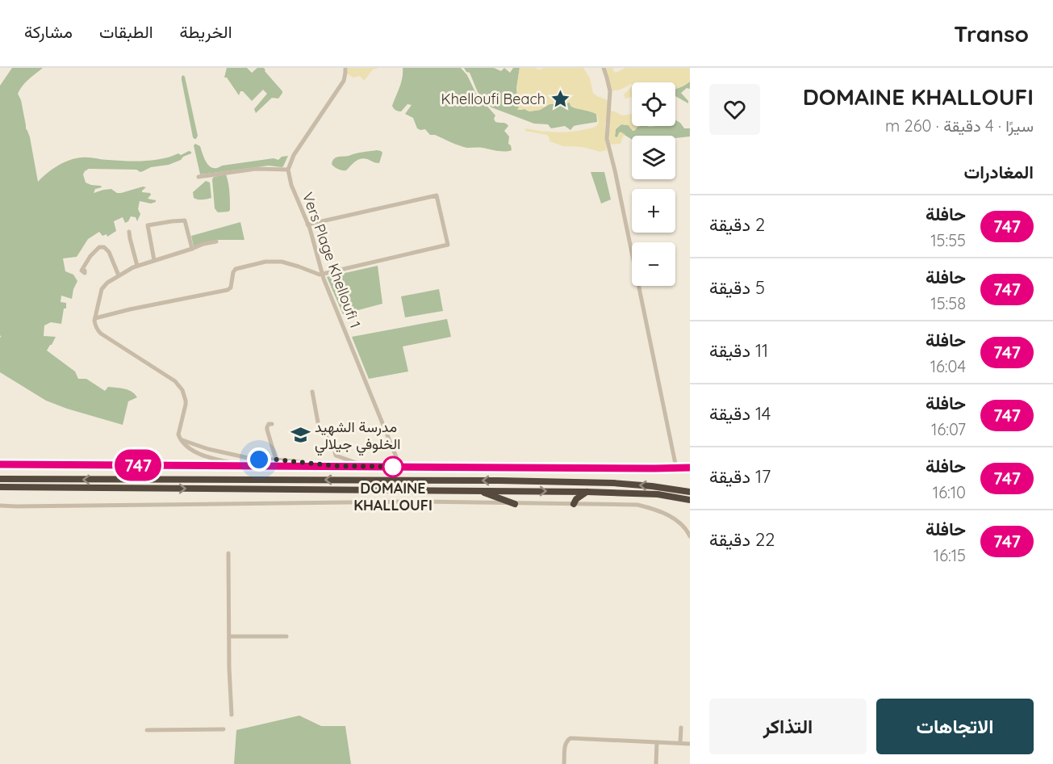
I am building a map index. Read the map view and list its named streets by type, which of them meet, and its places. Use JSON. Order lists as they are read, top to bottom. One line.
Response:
{"streets":{"street":["Vers Plage Khelloufi 1"]},"places":{"place":["Khelloufi Beach"],"school or university":["مدرسة الشهيد الخلوفي جيلالي"],"other":["DOMAINE KHALLOUFI"]},"lines":["bus line 747"],"page":{"header":"Transo","nav":["الخريطة","الطبقات","مشاركة"],"heading":[["DOMAINE KHALLOUFI","سيرًا · 4 دقيقة · 260 m"],"المغادرات"],"on_map":"747","map_buttons":["+","−"],"list":[{"mark":"747","name":"حافلة","note":"15:55","value":"2 دقيقة"},{"mark":"747","name":"حافلة","note":"15:58","value":"5 دقيقة"},{"mark":"747","name":"حافلة","note":"16:04","value":"11 دقيقة"},{"mark":"747","name":"حافلة","note":"16:07","value":"14 دقيقة"},{"mark":"747","name":"حافلة","note":"16:10","value":"17 دقيقة"},{"mark":"747","name":"حافلة","note":"16:15","value":"22 دقيقة"}],"buttons":["الاتجاهات","التذاكر"]}}
